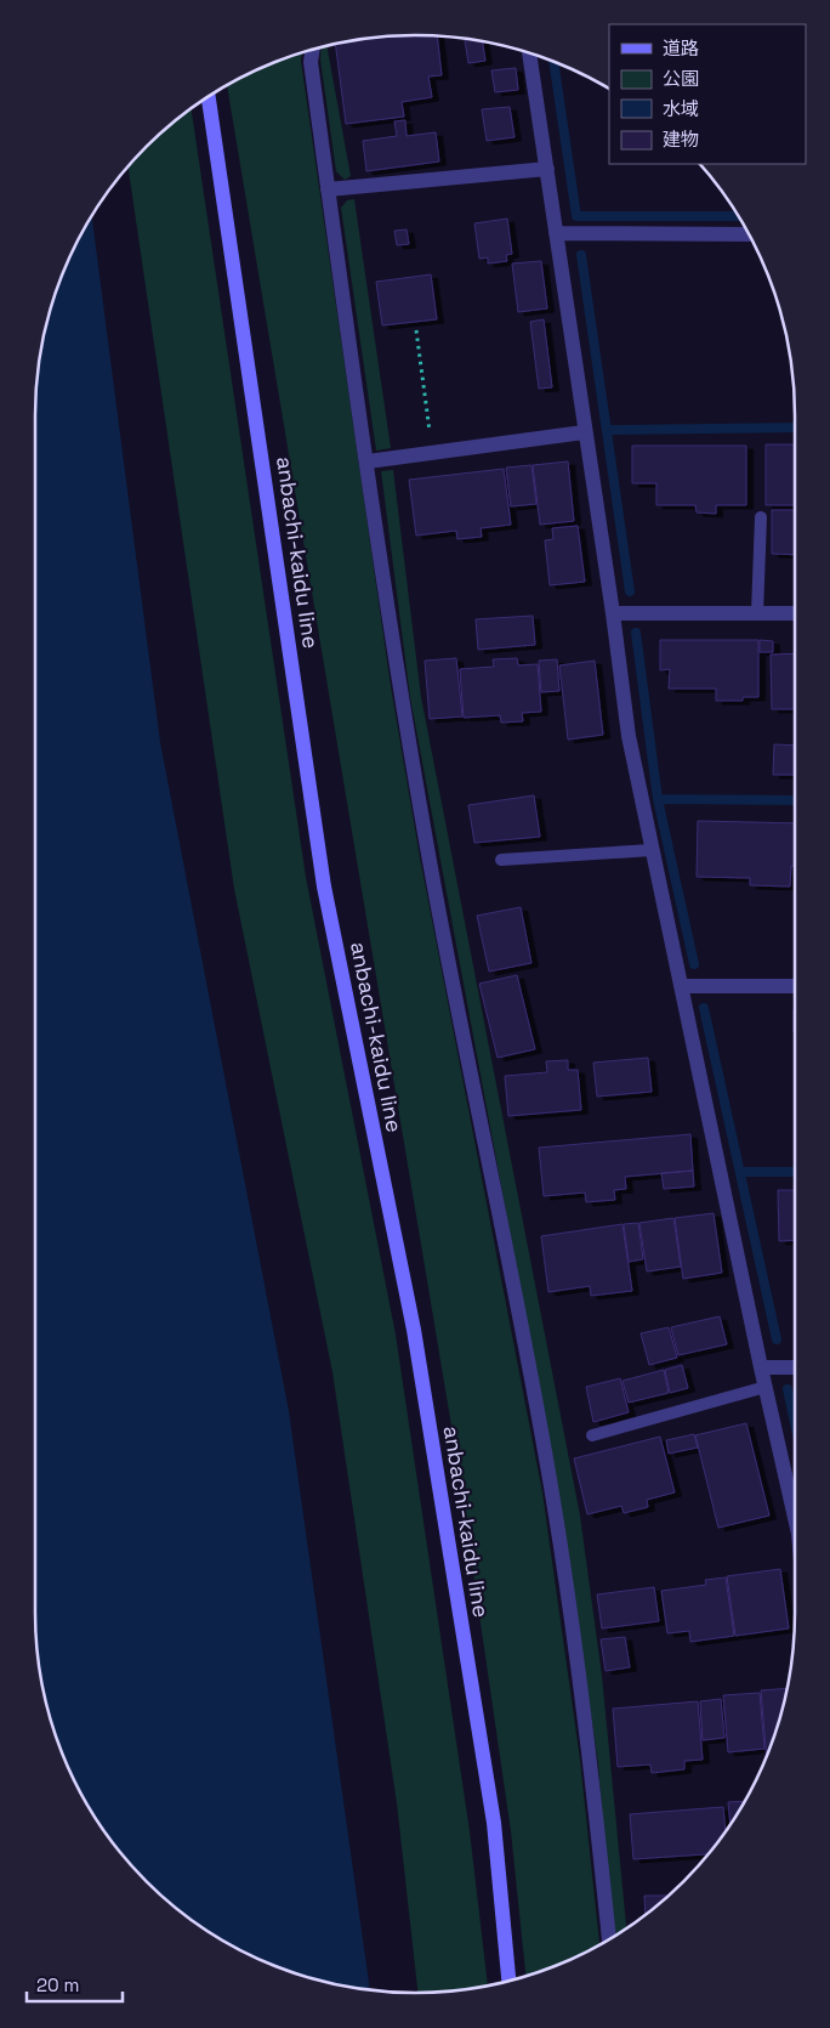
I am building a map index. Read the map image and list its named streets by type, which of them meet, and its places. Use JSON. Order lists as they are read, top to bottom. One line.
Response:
{"streets":{"main road":["anbachi-kaidu line"]},"legend":["道路","公園","水域","建物"],"scale_bar":"20 m"}
